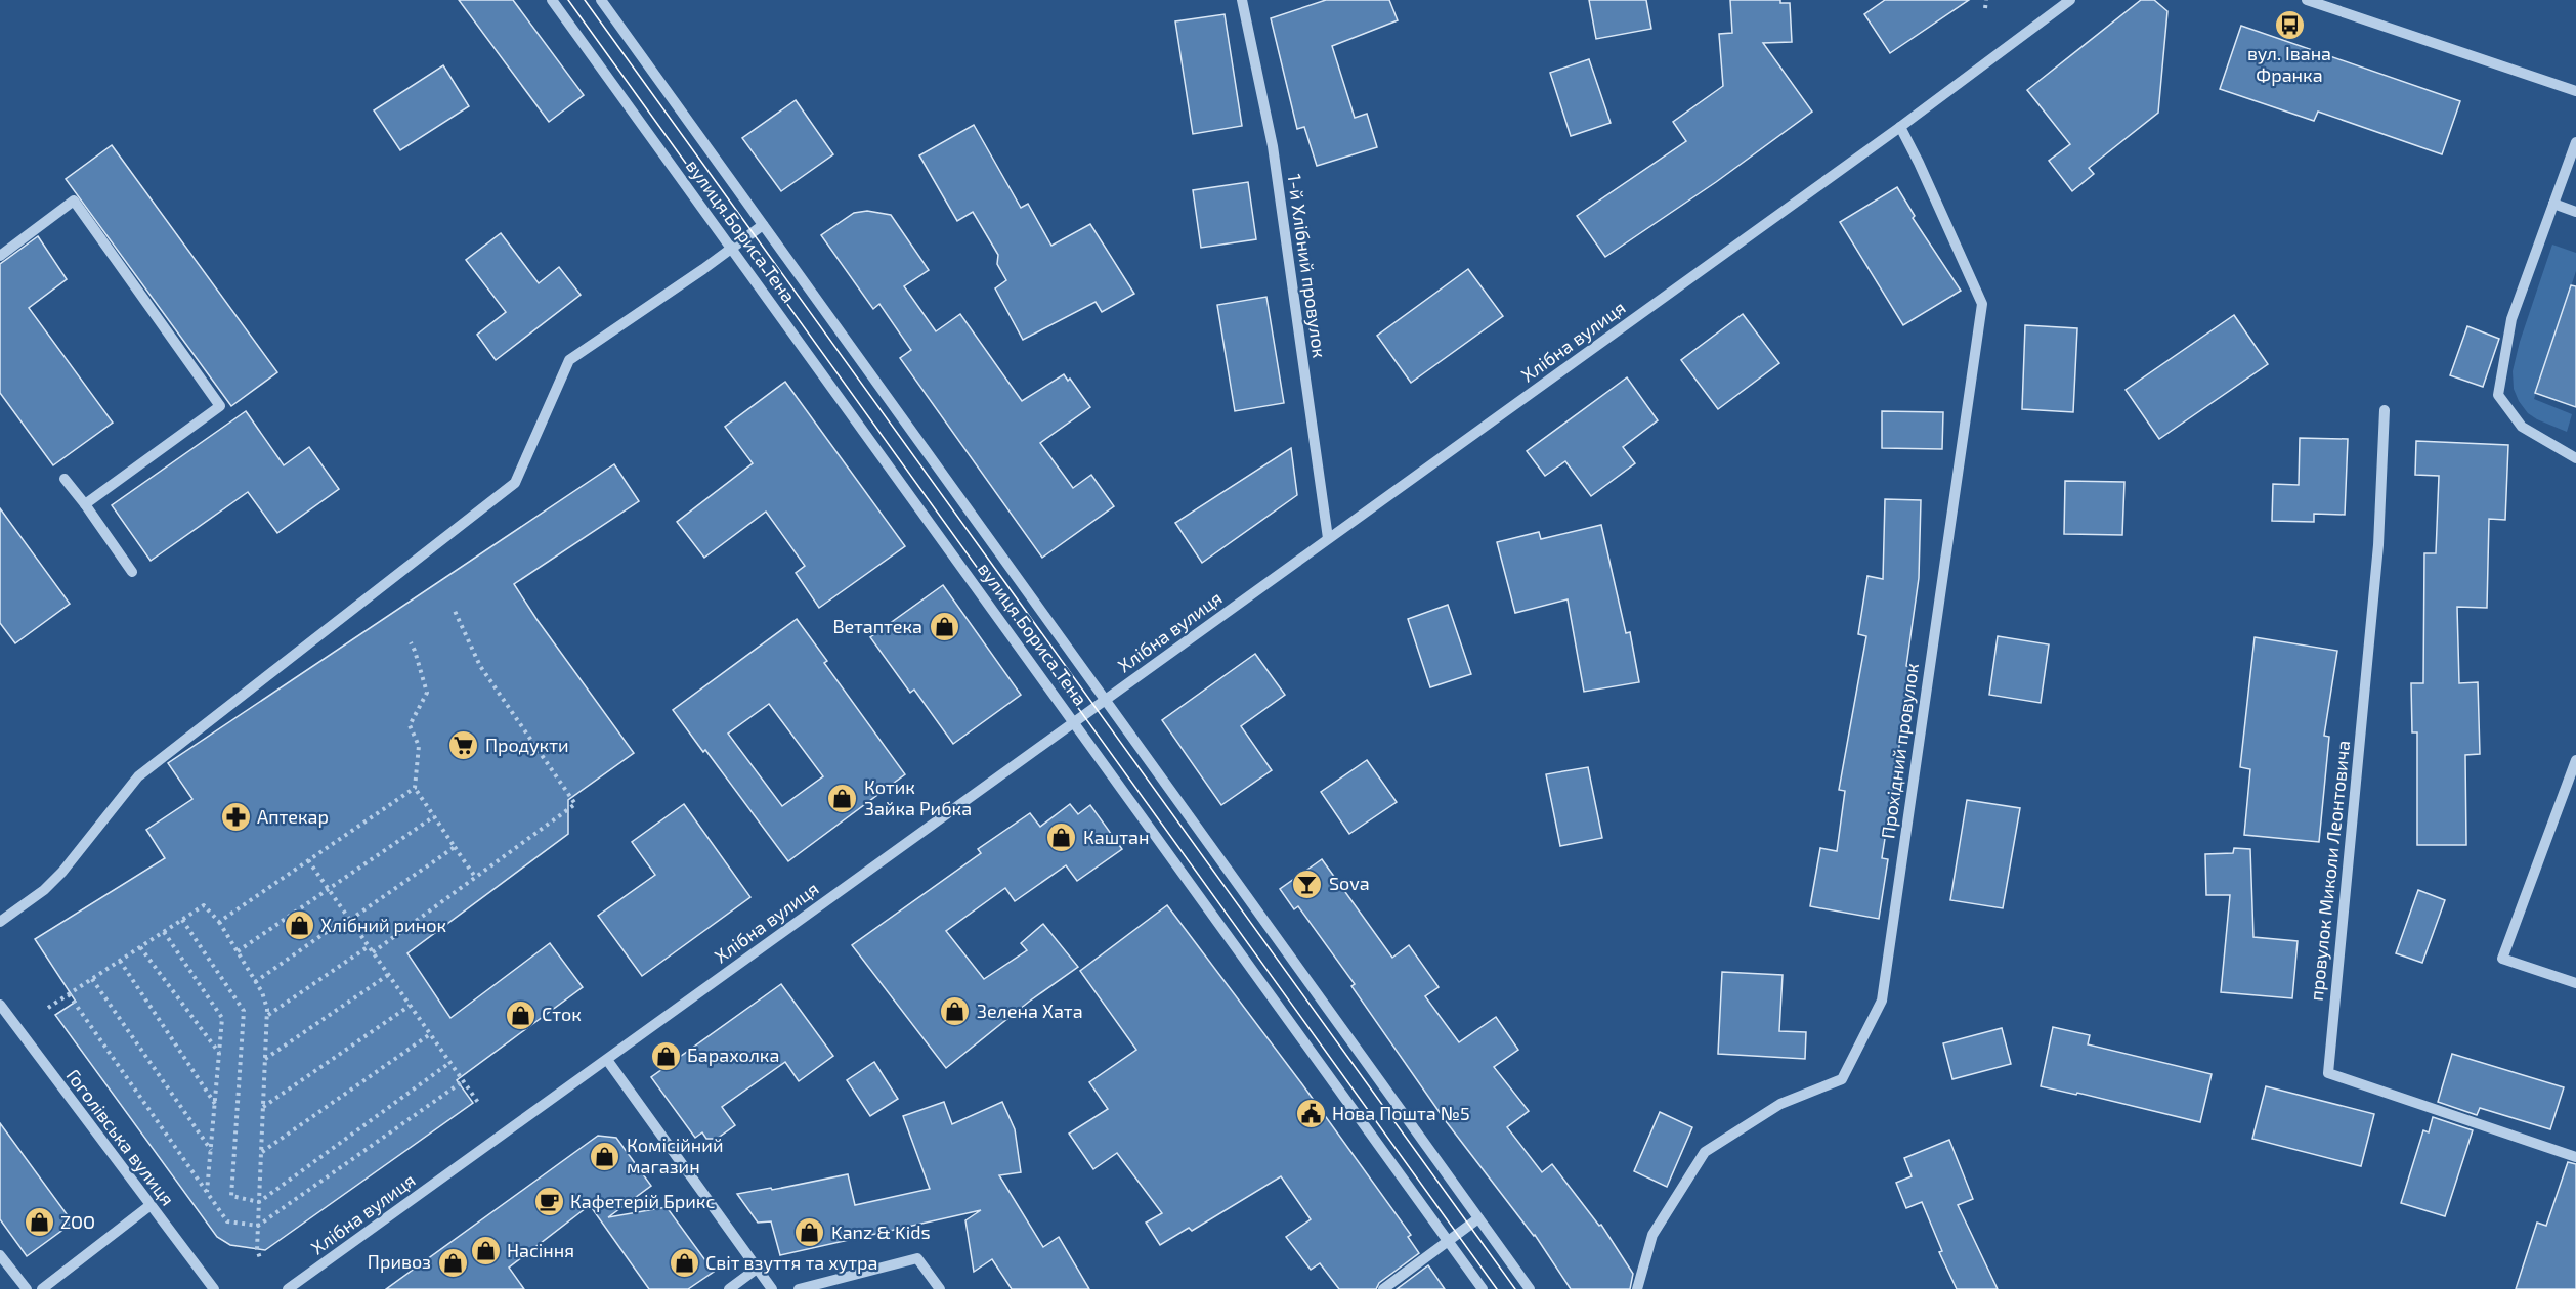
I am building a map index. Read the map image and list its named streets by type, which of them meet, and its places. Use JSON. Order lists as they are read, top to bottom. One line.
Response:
{"streets":{"street":["вулиця Бориса Тена","1-й Хлібний провулок","Хлібна вулиця","Прохідний провулок","провулок Миколи Леонтовича","Гоголівська вулиця"]},"crossings":[["вулиця Бориса Тена","Хлібна вулиця"],["1-й Хлібний провулок","Хлібна вулиця"],["Хлібна вулиця","Прохідний провулок"]],"places":{"bus stop":["вул. Івана Франка"],"shop":["Ветаптека","Котик Зайка Рибка","Каштан","Хлібний ринок","Зелена Хата","Сток","Барахолка","Комісійний магазин","ZOO","Kanz & Kids","Насіння","Привоз","Світ взуття та хутра"],"supermarket":["Продукти"],"pharmacy":["Аптекар"],"bar":["Sova"],"public building":["Нова Пошта №5"],"cafe":["Кафетерій Брикс"]}}
